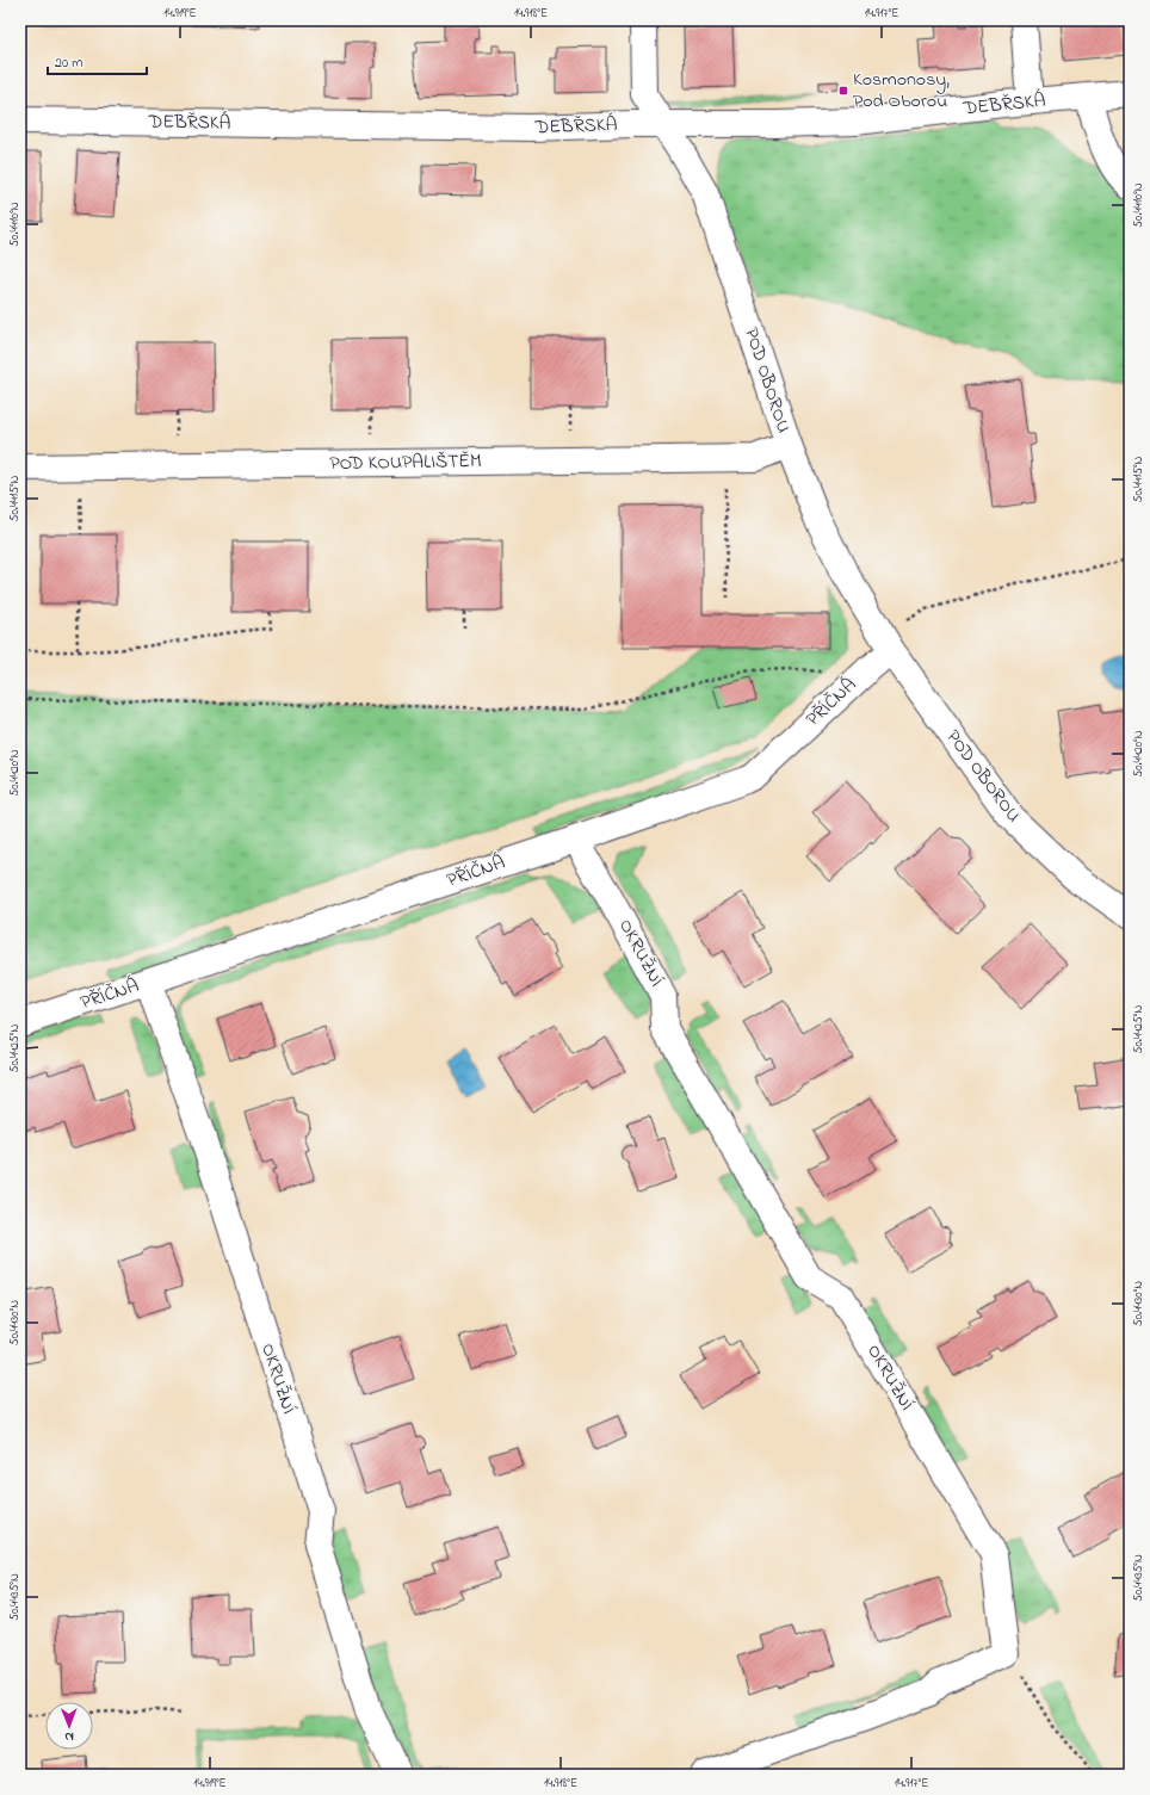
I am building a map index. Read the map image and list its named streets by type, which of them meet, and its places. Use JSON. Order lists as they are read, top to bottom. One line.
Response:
{"streets":{"street":["DEBŘSKÁ","POD OBOROU","POD KOUPALIŠTĚM","PŘÍČNÁ","OKRUŽNÍ"]},"crossings":[["DEBŘSKÁ","POD OBOROU"],["POD OBOROU","POD KOUPALIŠTĚM"],["POD OBOROU","PŘÍČNÁ"],["PŘÍČNÁ","OKRUŽNÍ"]],"places":{"transit":["Kosmonosy, Pod Oborou"]},"scale_bar":"20 m","north":"bottom","coordinates":["14.919°E","14.918°E","14.917°E","50.4410°N","50.4415°N","50.4420°N","50.4425°N","50.4430°N","50.4435°N"]}
